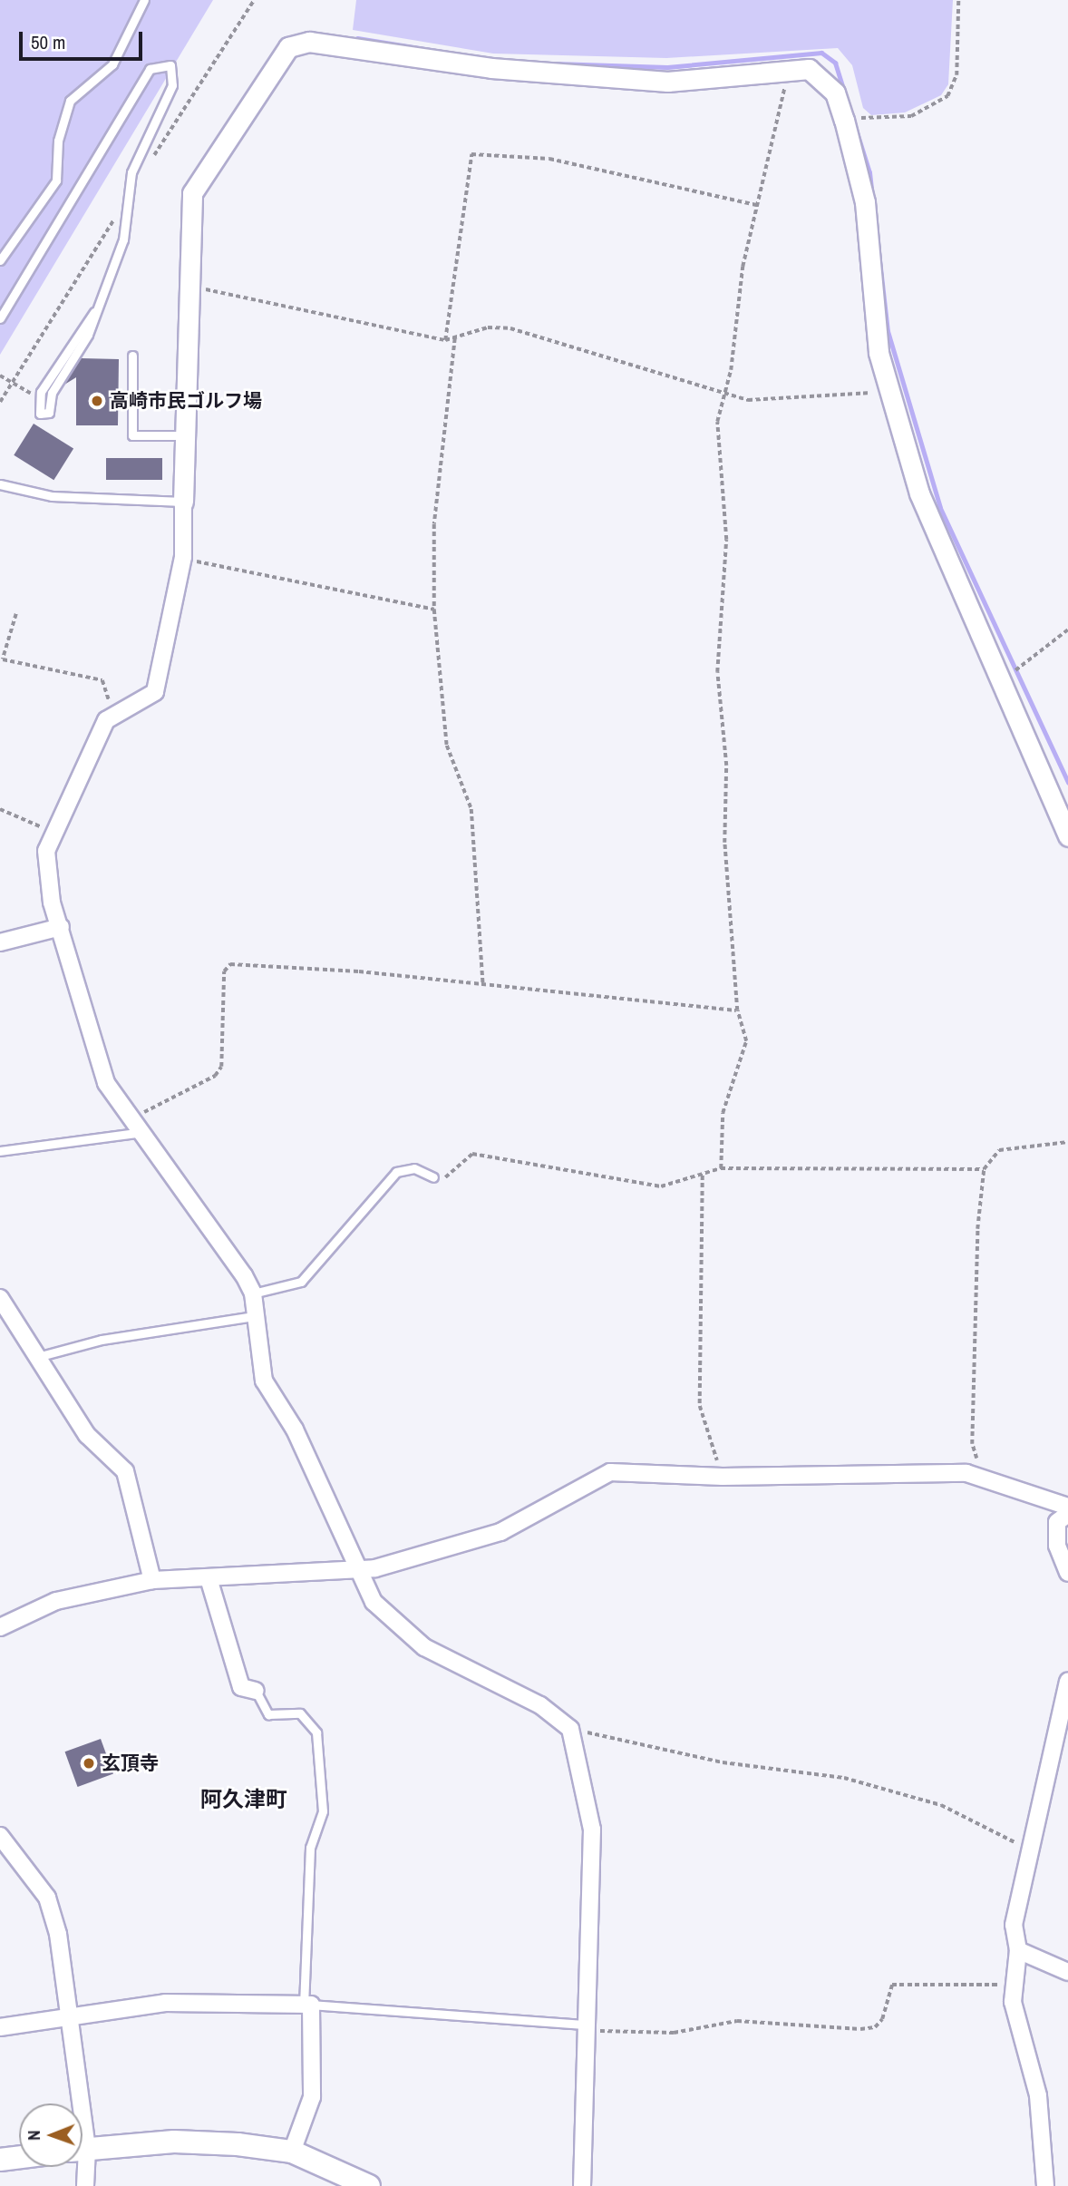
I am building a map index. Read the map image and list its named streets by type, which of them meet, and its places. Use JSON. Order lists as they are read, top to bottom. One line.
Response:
{"districts":["阿久津町"],"places":["高崎市民ゴルフ場","玄頂寺"],"scale_bar":"50 m","north":"left"}
